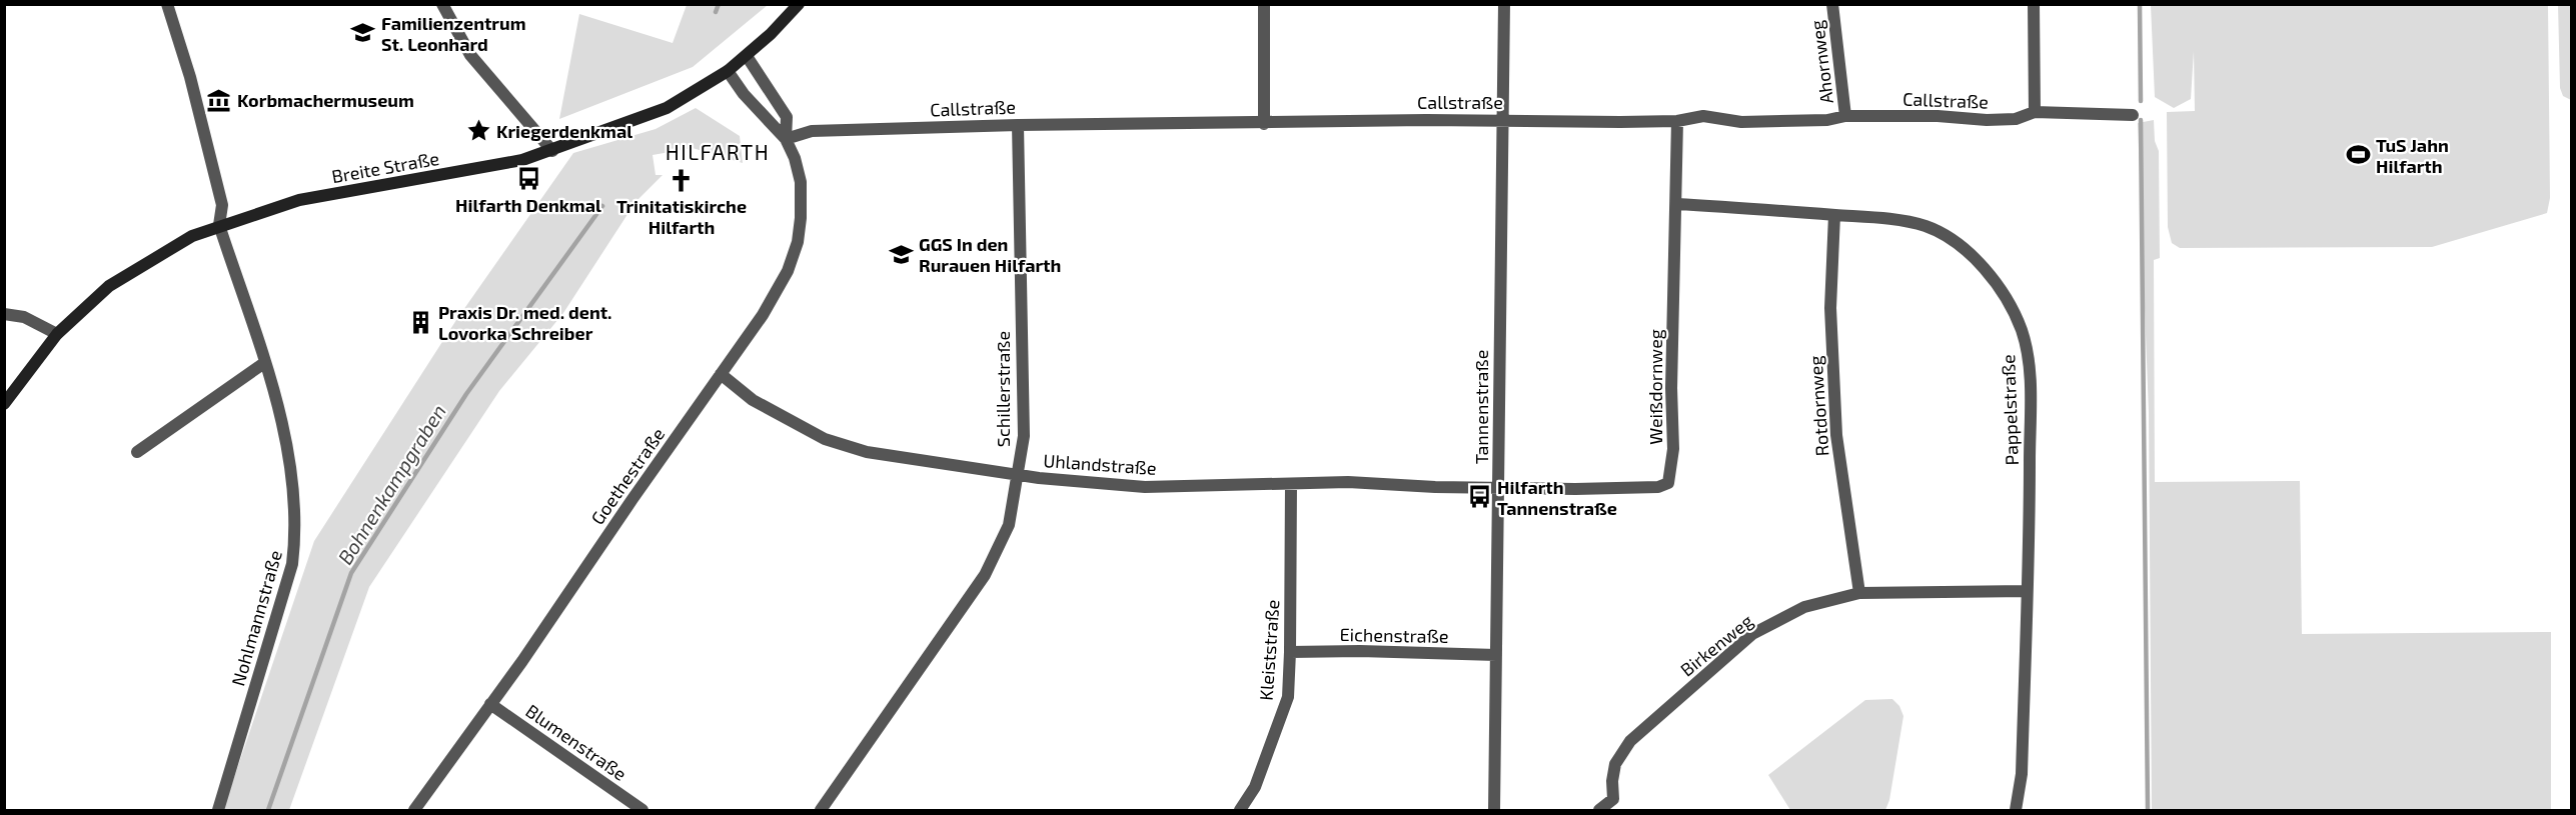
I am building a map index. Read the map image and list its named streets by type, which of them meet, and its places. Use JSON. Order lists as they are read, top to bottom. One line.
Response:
{"streets":{"main road":["Breite Straße"],"street":["Ahornweg","Callstraße","Weißdornweg","Schillerstraße","Rotdornweg","Tannenstraße","Pappelstraße","Uhlandstraße","Goethestraße","Nohlmannstraße","Eichenstraße","Birkenweg","Kleiststraße","Blumenstraße"]},"crossings":[["Ahornweg","Callstraße"],["Callstraße","Weißdornweg"],["Callstraße","Schillerstraße"],["Callstraße","Tannenstraße"],["Callstraße","Goethestraße"],["Breite Straße","Goethestraße"],["Breite Straße","Nohlmannstraße"],["Weißdornweg","Tannenstraße"],["Weißdornweg","Pappelstraße"],["Weißdornweg","Uhlandstraße"],["Schillerstraße","Uhlandstraße"],["Rotdornweg","Pappelstraße"],["Rotdornweg","Birkenweg"],["Tannenstraße","Uhlandstraße"],["Tannenstraße","Eichenstraße"],["Pappelstraße","Birkenweg"],["Uhlandstraße","Goethestraße"],["Uhlandstraße","Kleiststraße"],["Goethestraße","Blumenstraße"],["Eichenstraße","Kleiststraße"]],"districts":["HILFARTH"],"water":["Bohnenkampgraben"],"places":{"school or university":["Familienzentrum St. Leonhard","GGS In den Rurauen Hilfarth"],"museum":["Korbmachermuseum"],"place":["Kriegerdenkmal"],"sports":["TuS Jahn Hilfarth"],"bus stop":["Hilfarth Denkmal","Hilfarth Tannenstraße"],"church":["Trinitatiskirche Hilfarth"],"building":["Praxis Dr. med. dent. Lovorka Schreiber"]}}
